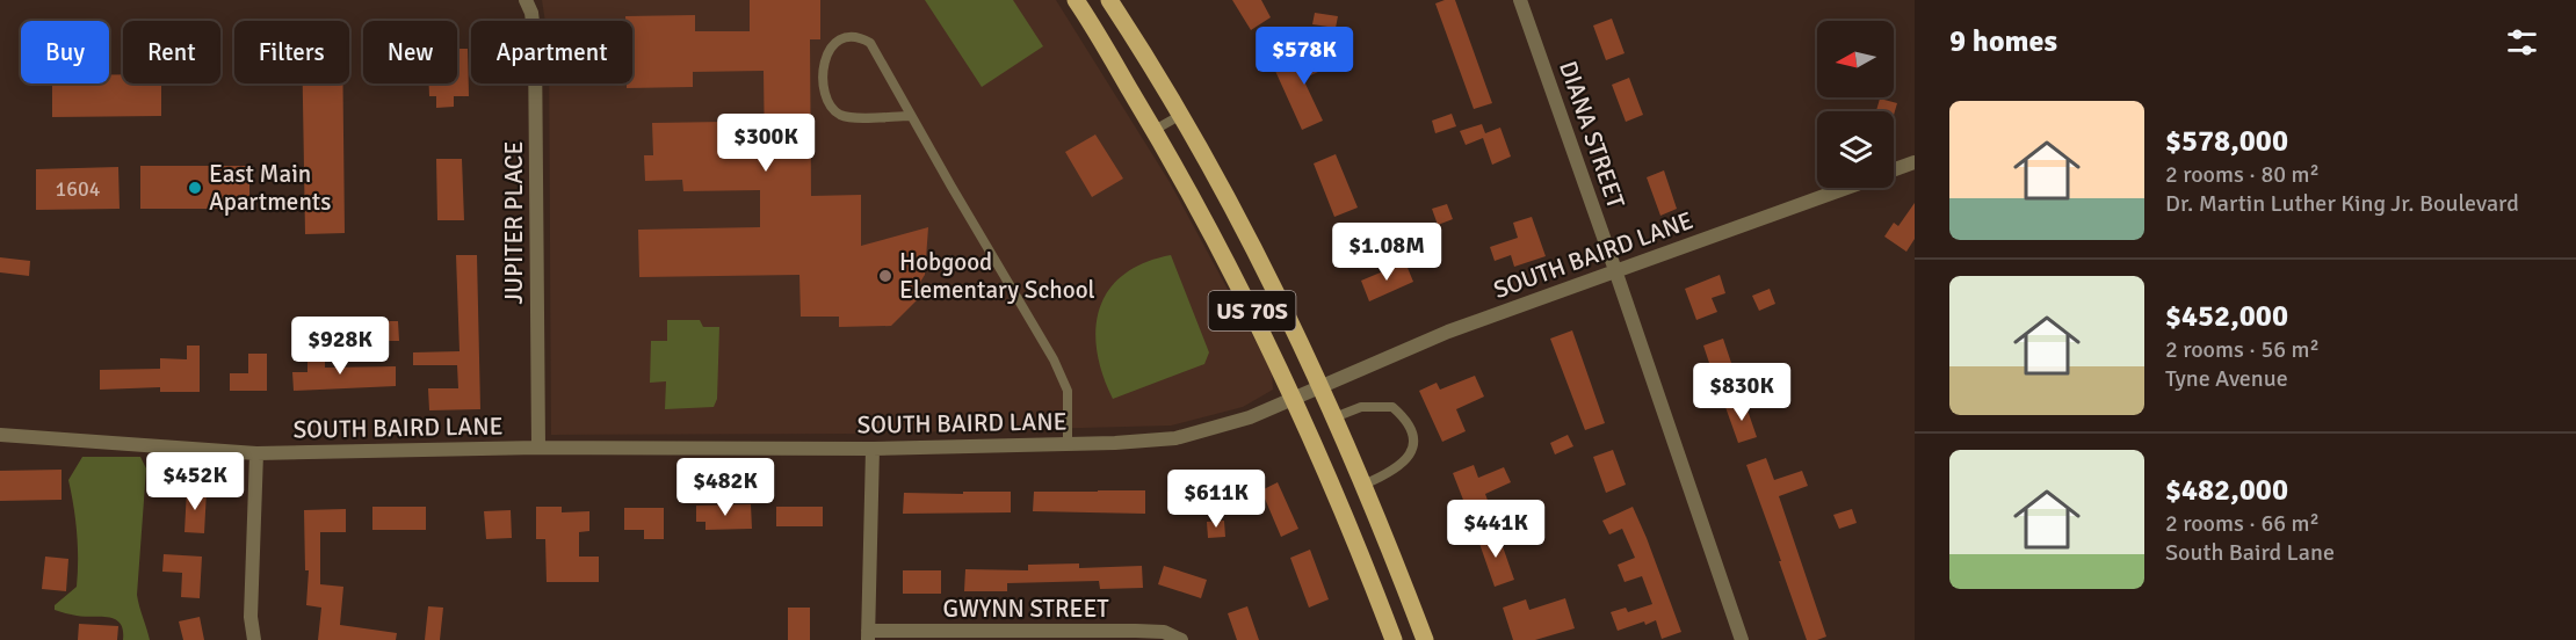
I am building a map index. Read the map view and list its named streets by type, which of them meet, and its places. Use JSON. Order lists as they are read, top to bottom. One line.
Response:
{"streets":{"main road":["US 70S"],"street":["DIANA STREET","JUPITER PLACE","SOUTH BAIRD LANE","GWYNN STREET"]},"crossings":[["DIANA STREET","SOUTH BAIRD LANE"],["JUPITER PLACE","SOUTH BAIRD LANE"],["SOUTH BAIRD LANE","US 70S"]],"places":["East Main Apartments","Hobgood Elementary School"],"house_numbers":["1604"],"north":"left","page":{"heading":"9 homes","chip":["Buy","Rent","Filters","New","Apartment"],"price":["$578K","$300K","$1.08M","$928K","$830K","$452K","$482K","$611K","$441K"],"list":[{"name":"$578,000","note":"2 rooms · 80 m² · Dr. Martin Luther King Jr. Boulevard"},{"name":"$452,000","note":"2 rooms · 56 m² · Tyne Avenue"},{"name":"$482,000","note":"2 rooms · 66 m² · South Baird Lane"}]}}
